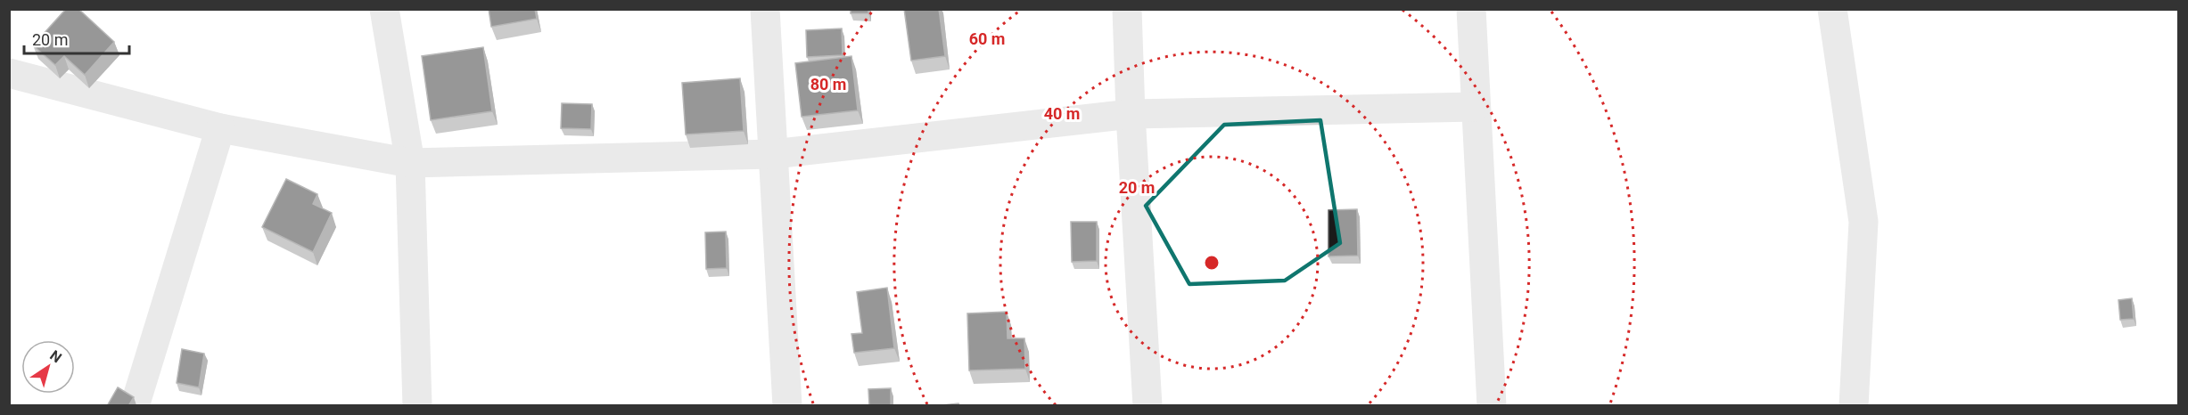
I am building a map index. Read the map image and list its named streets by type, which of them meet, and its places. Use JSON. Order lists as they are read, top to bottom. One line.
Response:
{"scale_bar":"20 m","north":"top right","rings":["60 m","80 m","40 m","20 m"]}
